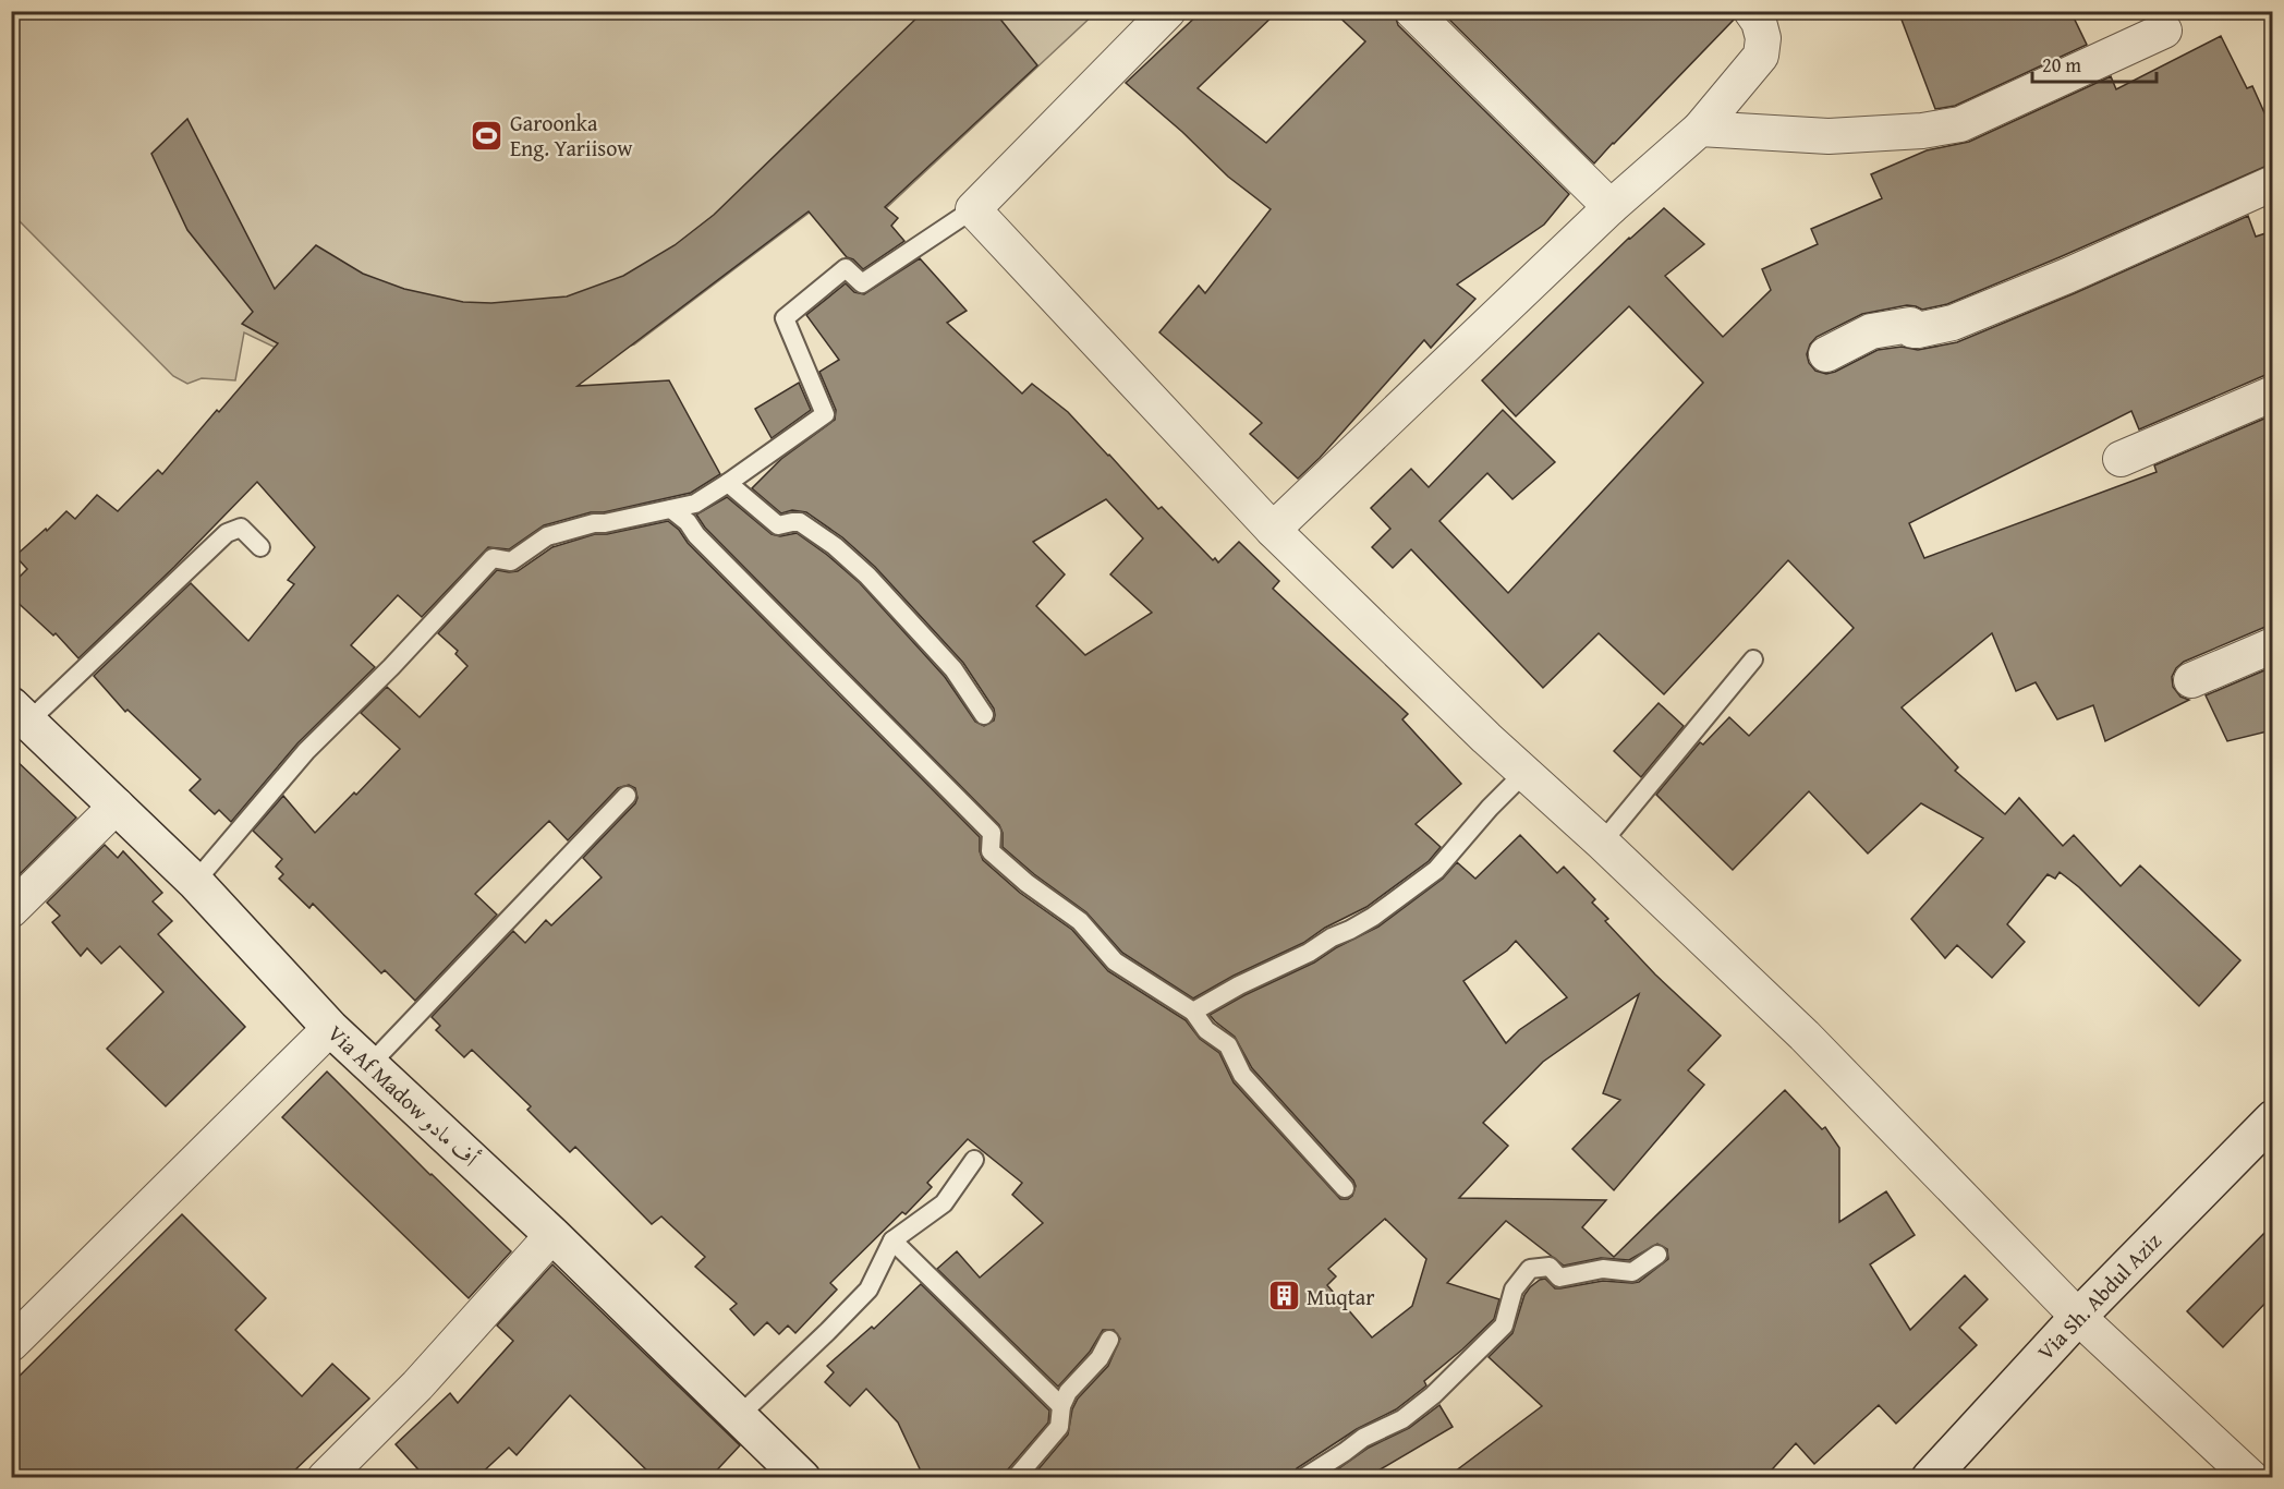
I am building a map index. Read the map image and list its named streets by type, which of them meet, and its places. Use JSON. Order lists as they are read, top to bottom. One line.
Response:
{"streets":{"street":["Via Af Madow أف مادو","Via Sh. Abdul Aziz"]},"places":{"sports":["Garoonka Eng. Yariisow"],"building":["Muqtar"]},"scale_bar":"20 m"}
